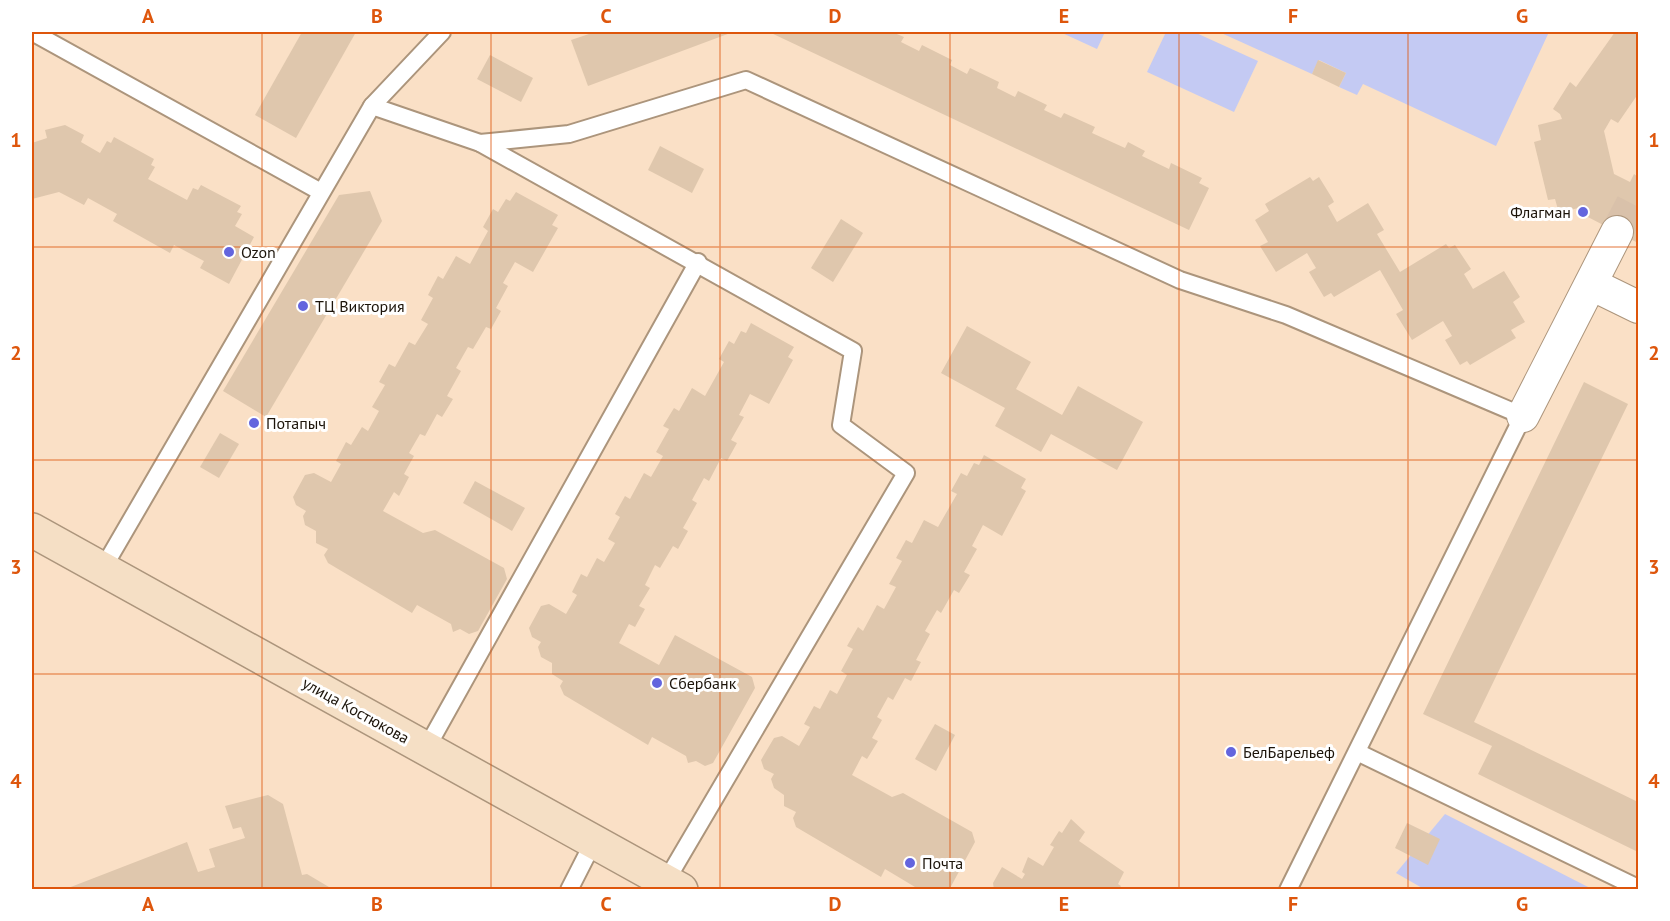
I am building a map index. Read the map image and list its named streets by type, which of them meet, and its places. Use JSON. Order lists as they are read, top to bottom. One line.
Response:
{"streets":{"main road":["улица Костюкова"]},"places":["Флагман","Ozon","ТЦ Виктория","Потапыч","Сбербанк","БелБарельеф","Почта"],"grid":{"columns":["A","B","C","D","E","F","G"],"rows":["1","2","3","4"]}}
